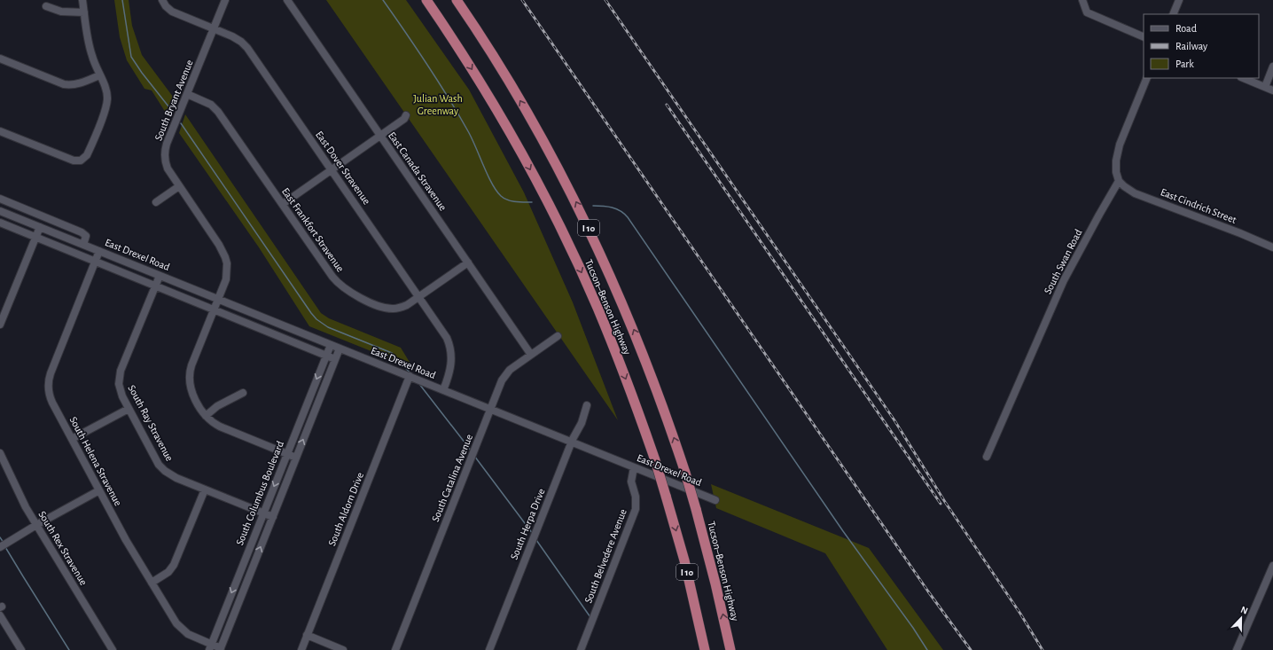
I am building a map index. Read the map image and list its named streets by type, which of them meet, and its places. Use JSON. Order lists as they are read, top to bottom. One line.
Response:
{"streets":{"highway":["I 10","Tucson–Benson Highway"],"street":["South Bryant Avenue","East Dover Stravenue","East Canada Stravenue","East Cindrich Street","East Frankfort Stravenue","East Drexel Road","South Swan Road","South Ray Stravenue","South Helena Stravenue","South Catalina Avenue","South Columbus Boulevard","South Aldorn Drive","South Herpa Drive","South Rex Stravenue","South Belvedere Avenue"]},"crossings":[["South Bryant Avenue","East Dover Stravenue"],["South Bryant Avenue","East Frankfort Stravenue"],["South Bryant Avenue","East Drexel Road"],["East Dover Stravenue","East Frankfort Stravenue"],["East Dover Stravenue","East Drexel Road"],["East Canada Stravenue","East Frankfort Stravenue"],["East Canada Stravenue","South Catalina Avenue"],["East Cindrich Street","South Swan Road"],["East Drexel Road","South Ray Stravenue"],["East Drexel Road","South Helena Stravenue"],["East Drexel Road","South Catalina Avenue"],["East Drexel Road","South Columbus Boulevard"],["East Drexel Road","South Aldorn Drive"],["East Drexel Road","South Herpa Drive"],["East Drexel Road","South Belvedere Avenue"],["South Ray Stravenue","South Columbus Boulevard"],["South Helena Stravenue","South Columbus Boulevard"]],"parks":["Julian Wash Greenway"],"legend":["Road","Railway","Park"],"north":"top"}
